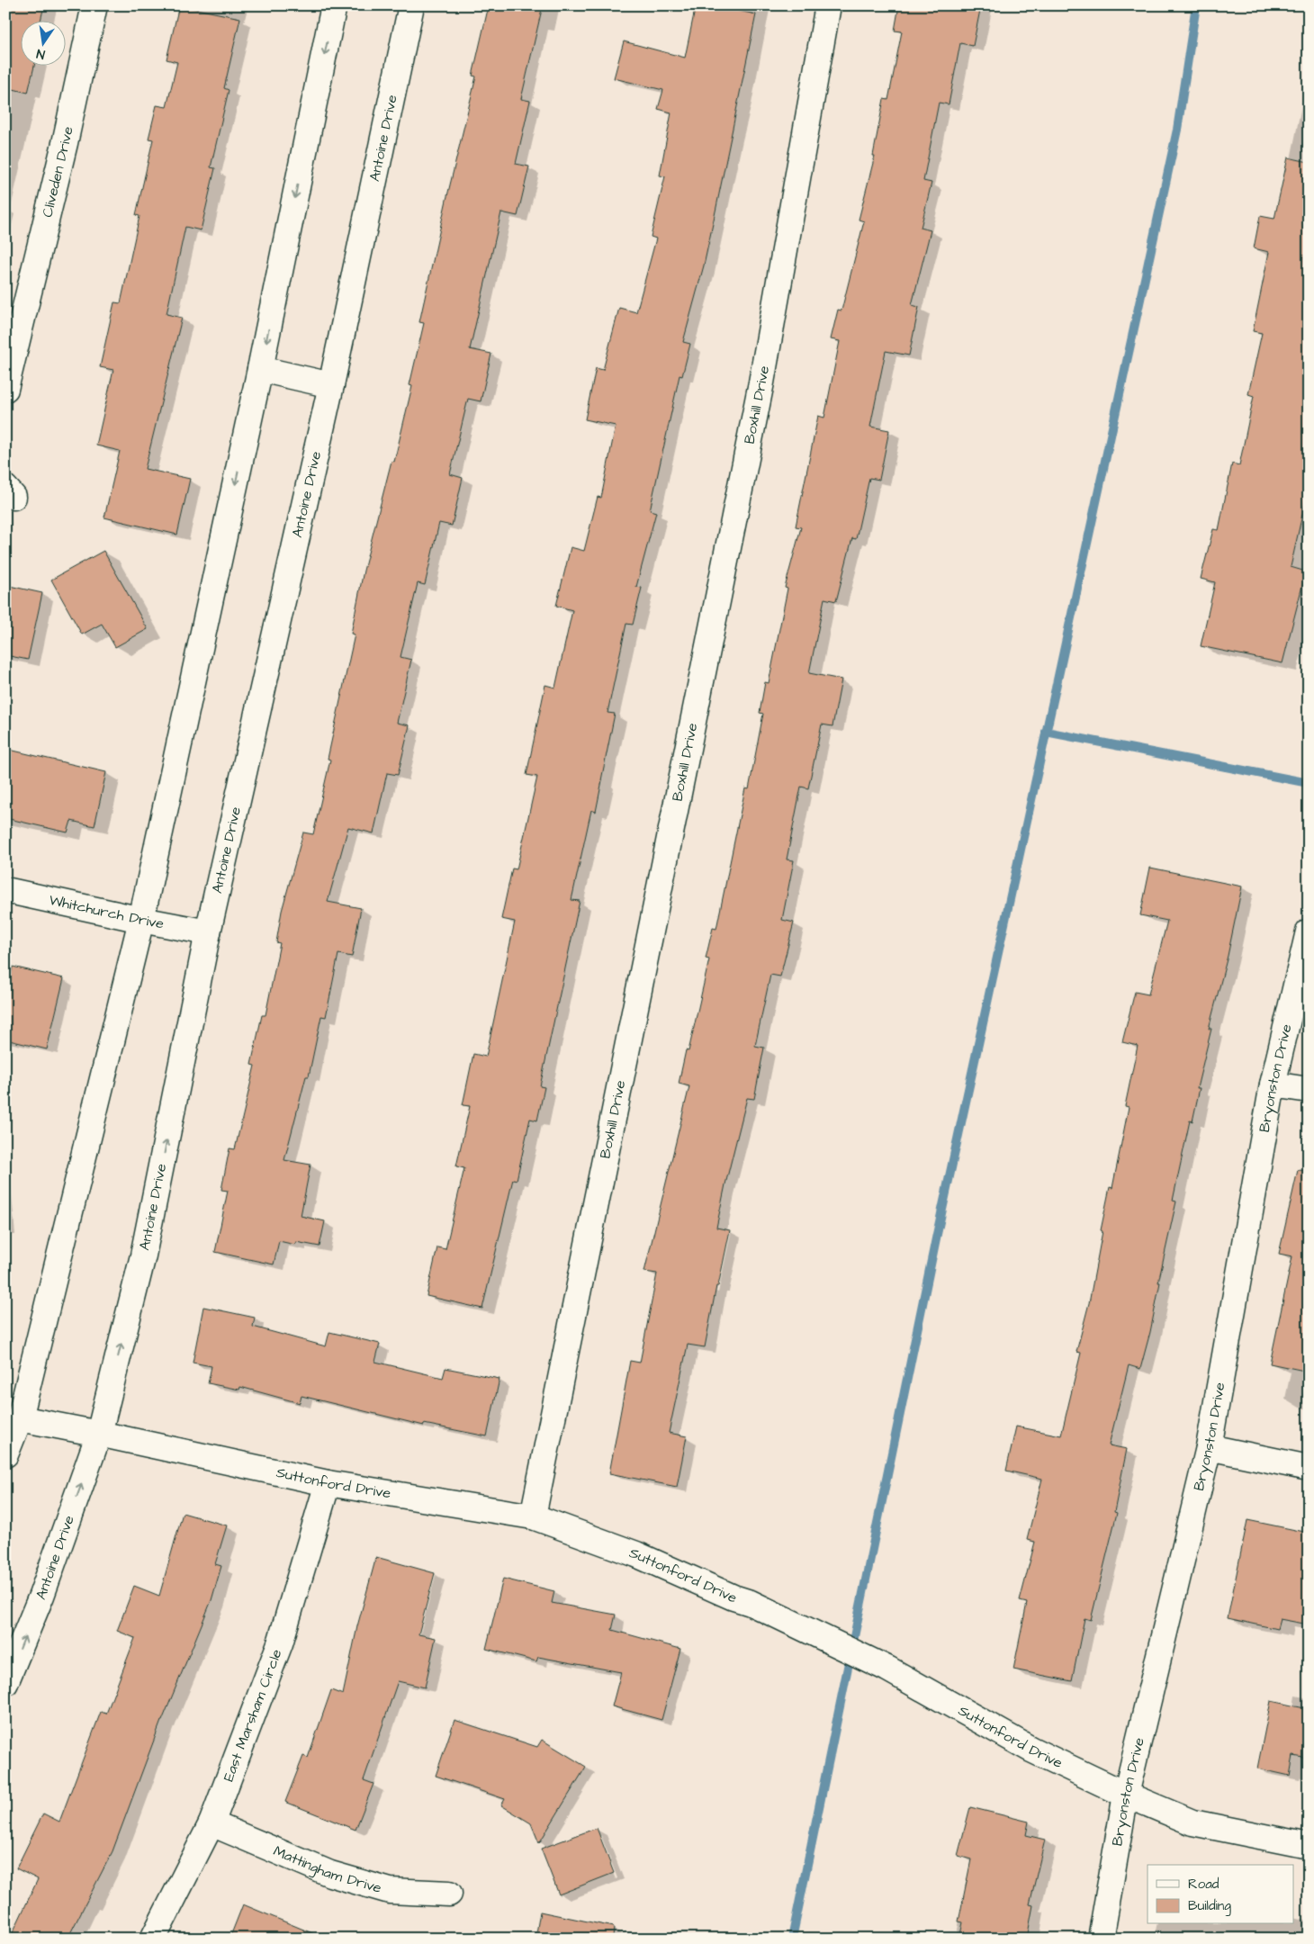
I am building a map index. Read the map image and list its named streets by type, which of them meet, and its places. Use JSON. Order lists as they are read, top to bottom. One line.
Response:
{"streets":{"street":["Antoine Drive","Cliveden Drive","Boxhill Drive","Whitchurch Drive","Bryonston Drive","Suttonford Drive","East Marsham Circle","Mattingham Drive"]},"crossings":[["Antoine Drive","Whitchurch Drive"],["Antoine Drive","Suttonford Drive"],["Boxhill Drive","Suttonford Drive"],["Bryonston Drive","Suttonford Drive"],["Suttonford Drive","East Marsham Circle"],["East Marsham Circle","Mattingham Drive"]],"legend":["Road","Building"],"north":"bottom"}
